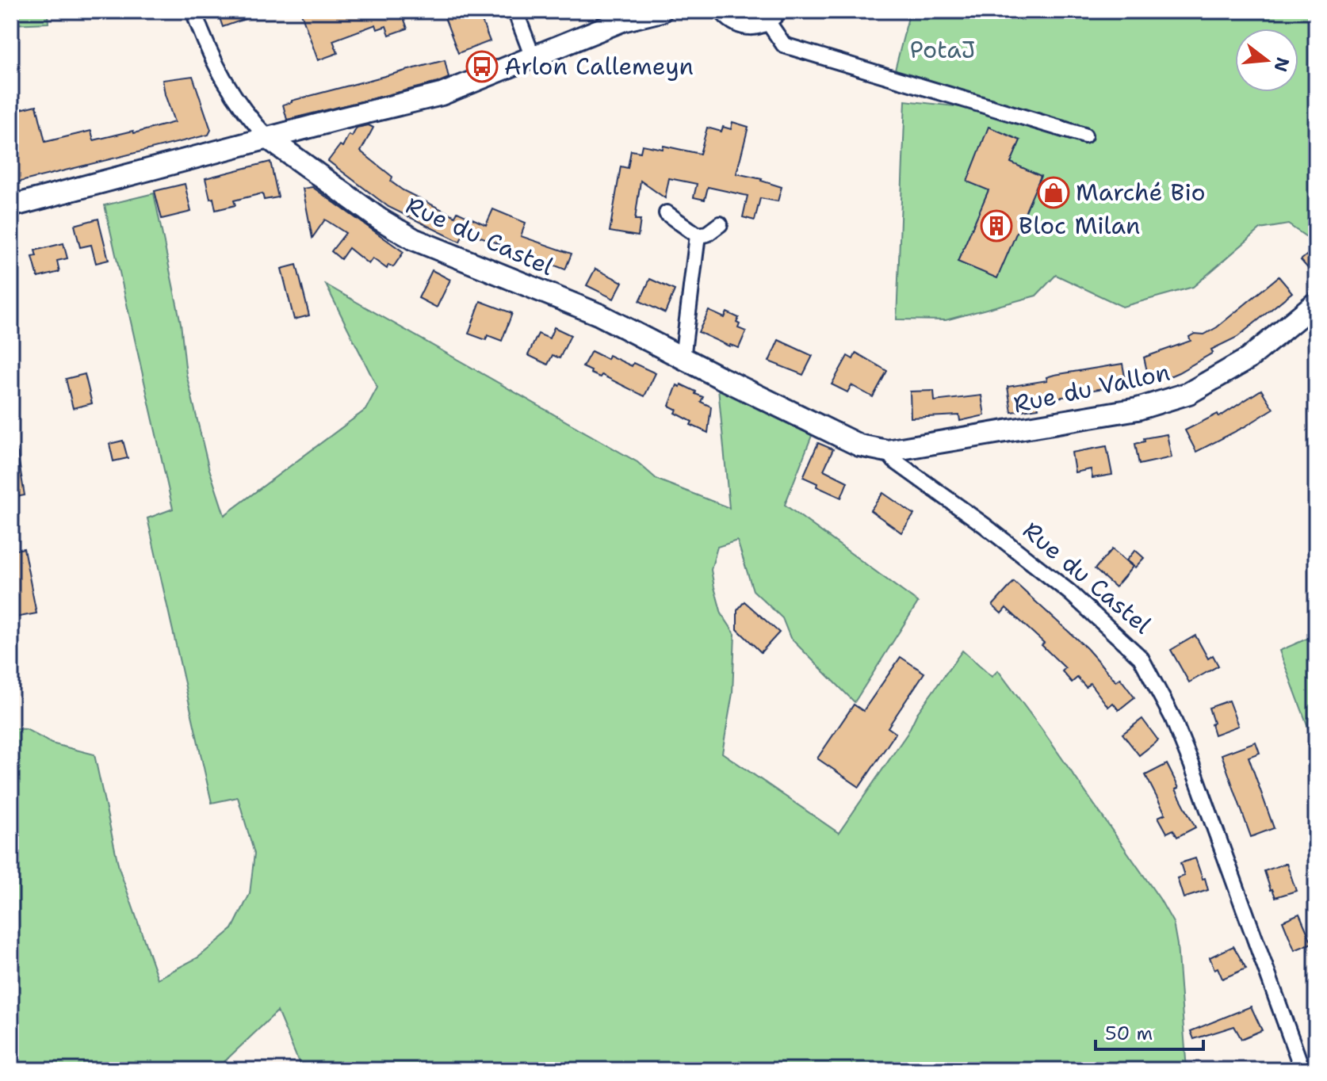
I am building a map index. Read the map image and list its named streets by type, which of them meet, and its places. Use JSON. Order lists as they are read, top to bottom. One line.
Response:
{"streets":{"street":["Rue du Castel","Rue du Vallon"]},"crossings":[["Rue du Castel","Rue du Vallon"]],"parks":["PotaJ"],"places":{"bus stop":["Arlon Callemeyn"],"shop":["Marché Bio"],"building":["Bloc Milan"]},"scale_bar":"50 m","north":"right"}
